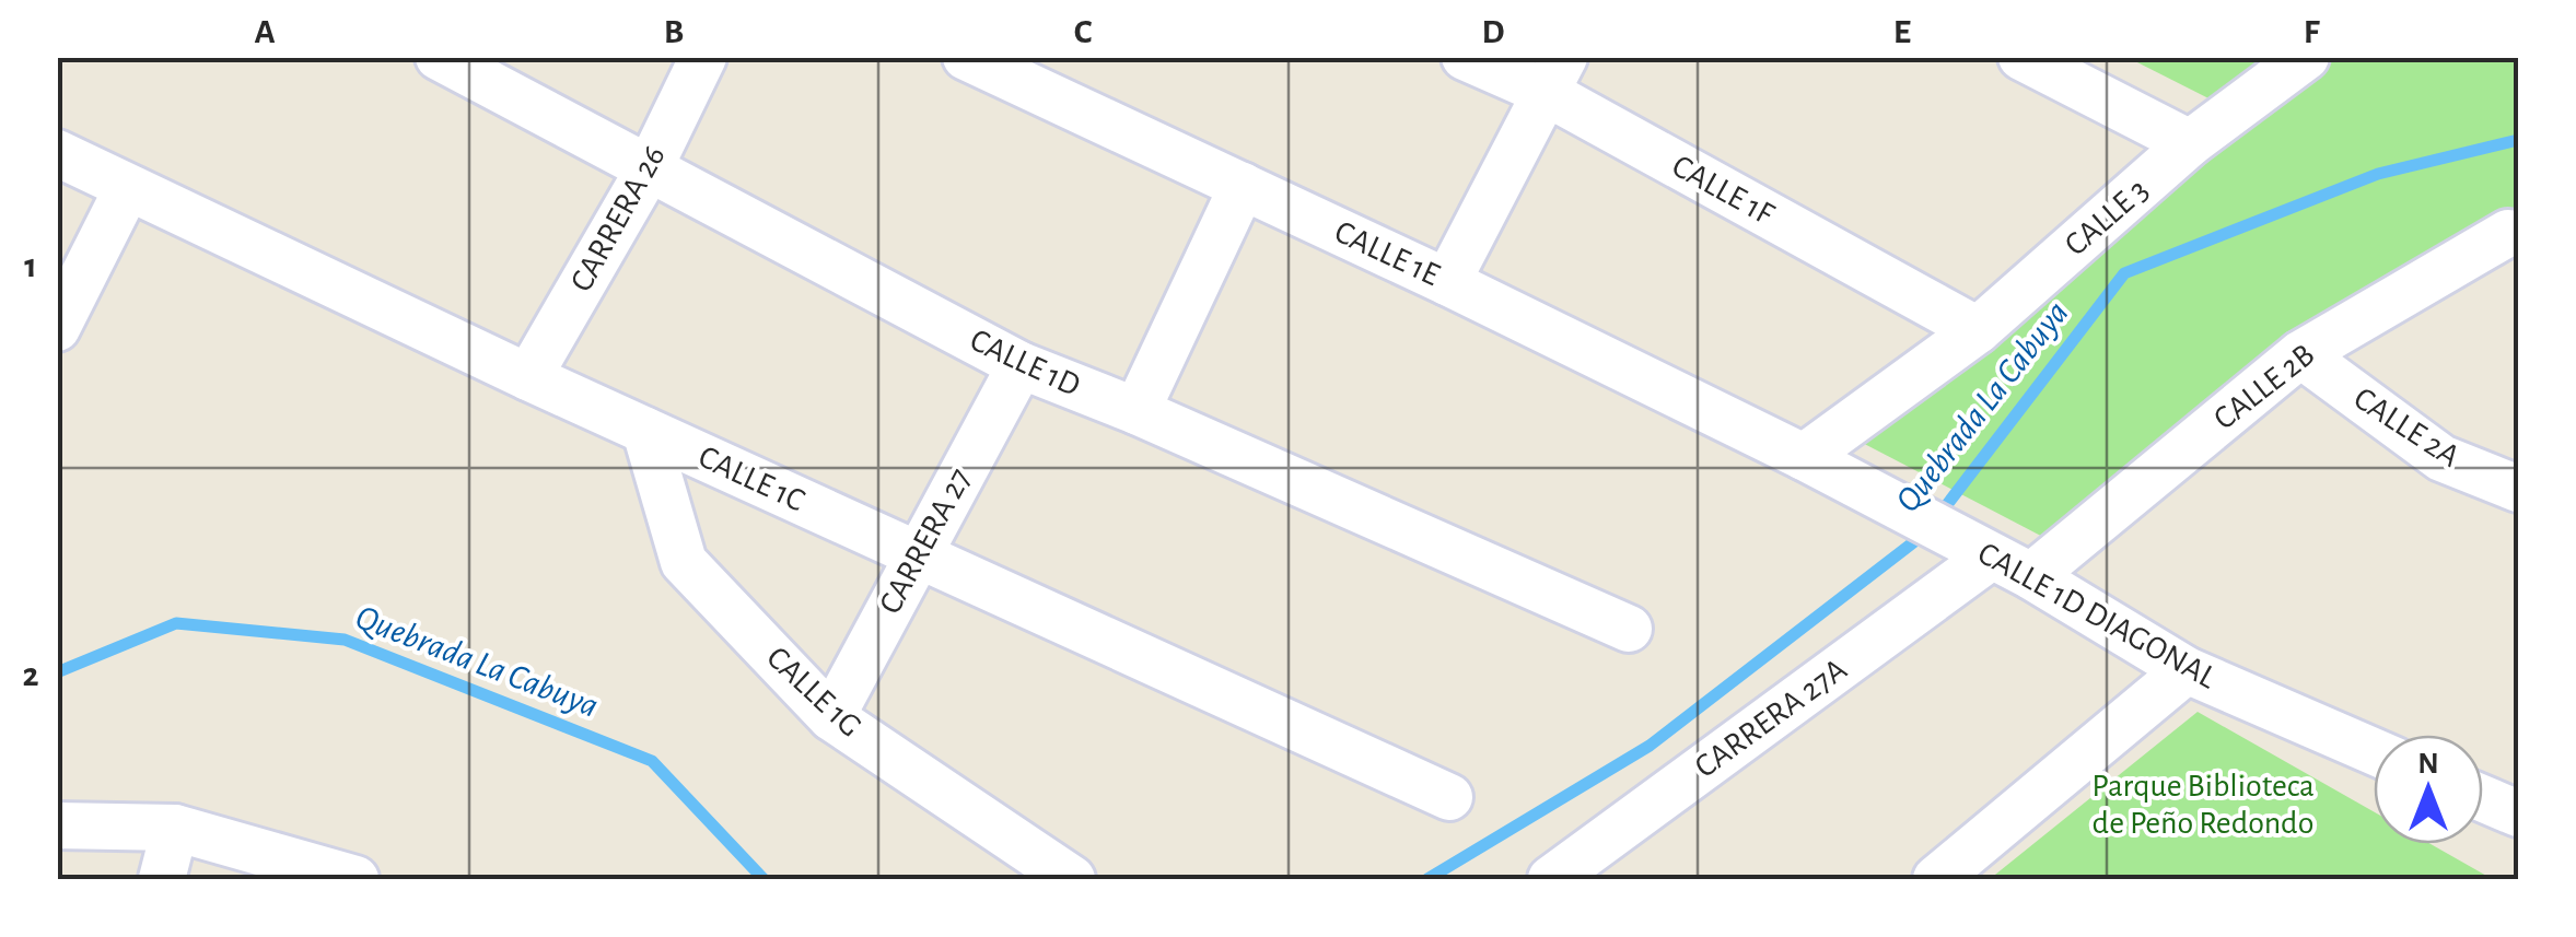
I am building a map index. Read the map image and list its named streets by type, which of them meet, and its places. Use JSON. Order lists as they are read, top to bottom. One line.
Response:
{"streets":{"street":["CALLE 1F","CALLE 3","CARRERA 26","CALLE 1E","CALLE 1D","CALLE 2B","CALLE 2A","CALLE 1C","CARRERA 27","CALLE 1D DIAGONAL","CALLE 1G","CARRERA 27A"]},"crossings":[["CALLE 1F","CALLE 3"],["CALLE 3","CALLE 1E"],["CALLE 3","CALLE 1D DIAGONAL"],["CARRERA 26","CALLE 1D"],["CARRERA 26","CALLE 1C"],["CALLE 1E","CALLE 1D DIAGONAL"],["CALLE 1D","CARRERA 27"],["CALLE 2B","CALLE 2A"],["CALLE 2B","CALLE 1D DIAGONAL"],["CALLE 2B","CARRERA 27A"],["CALLE 1C","CARRERA 27"],["CALLE 1C","CALLE 1G"],["CARRERA 27","CALLE 1G"],["CALLE 1D DIAGONAL","CARRERA 27A"]],"water":["Quebrada La Cabuya"],"parks":["Parque Biblioteca de Peño Redondo"],"north":"top","grid":{"columns":["A","B","C","D","E","F"],"rows":["1","2"]}}
